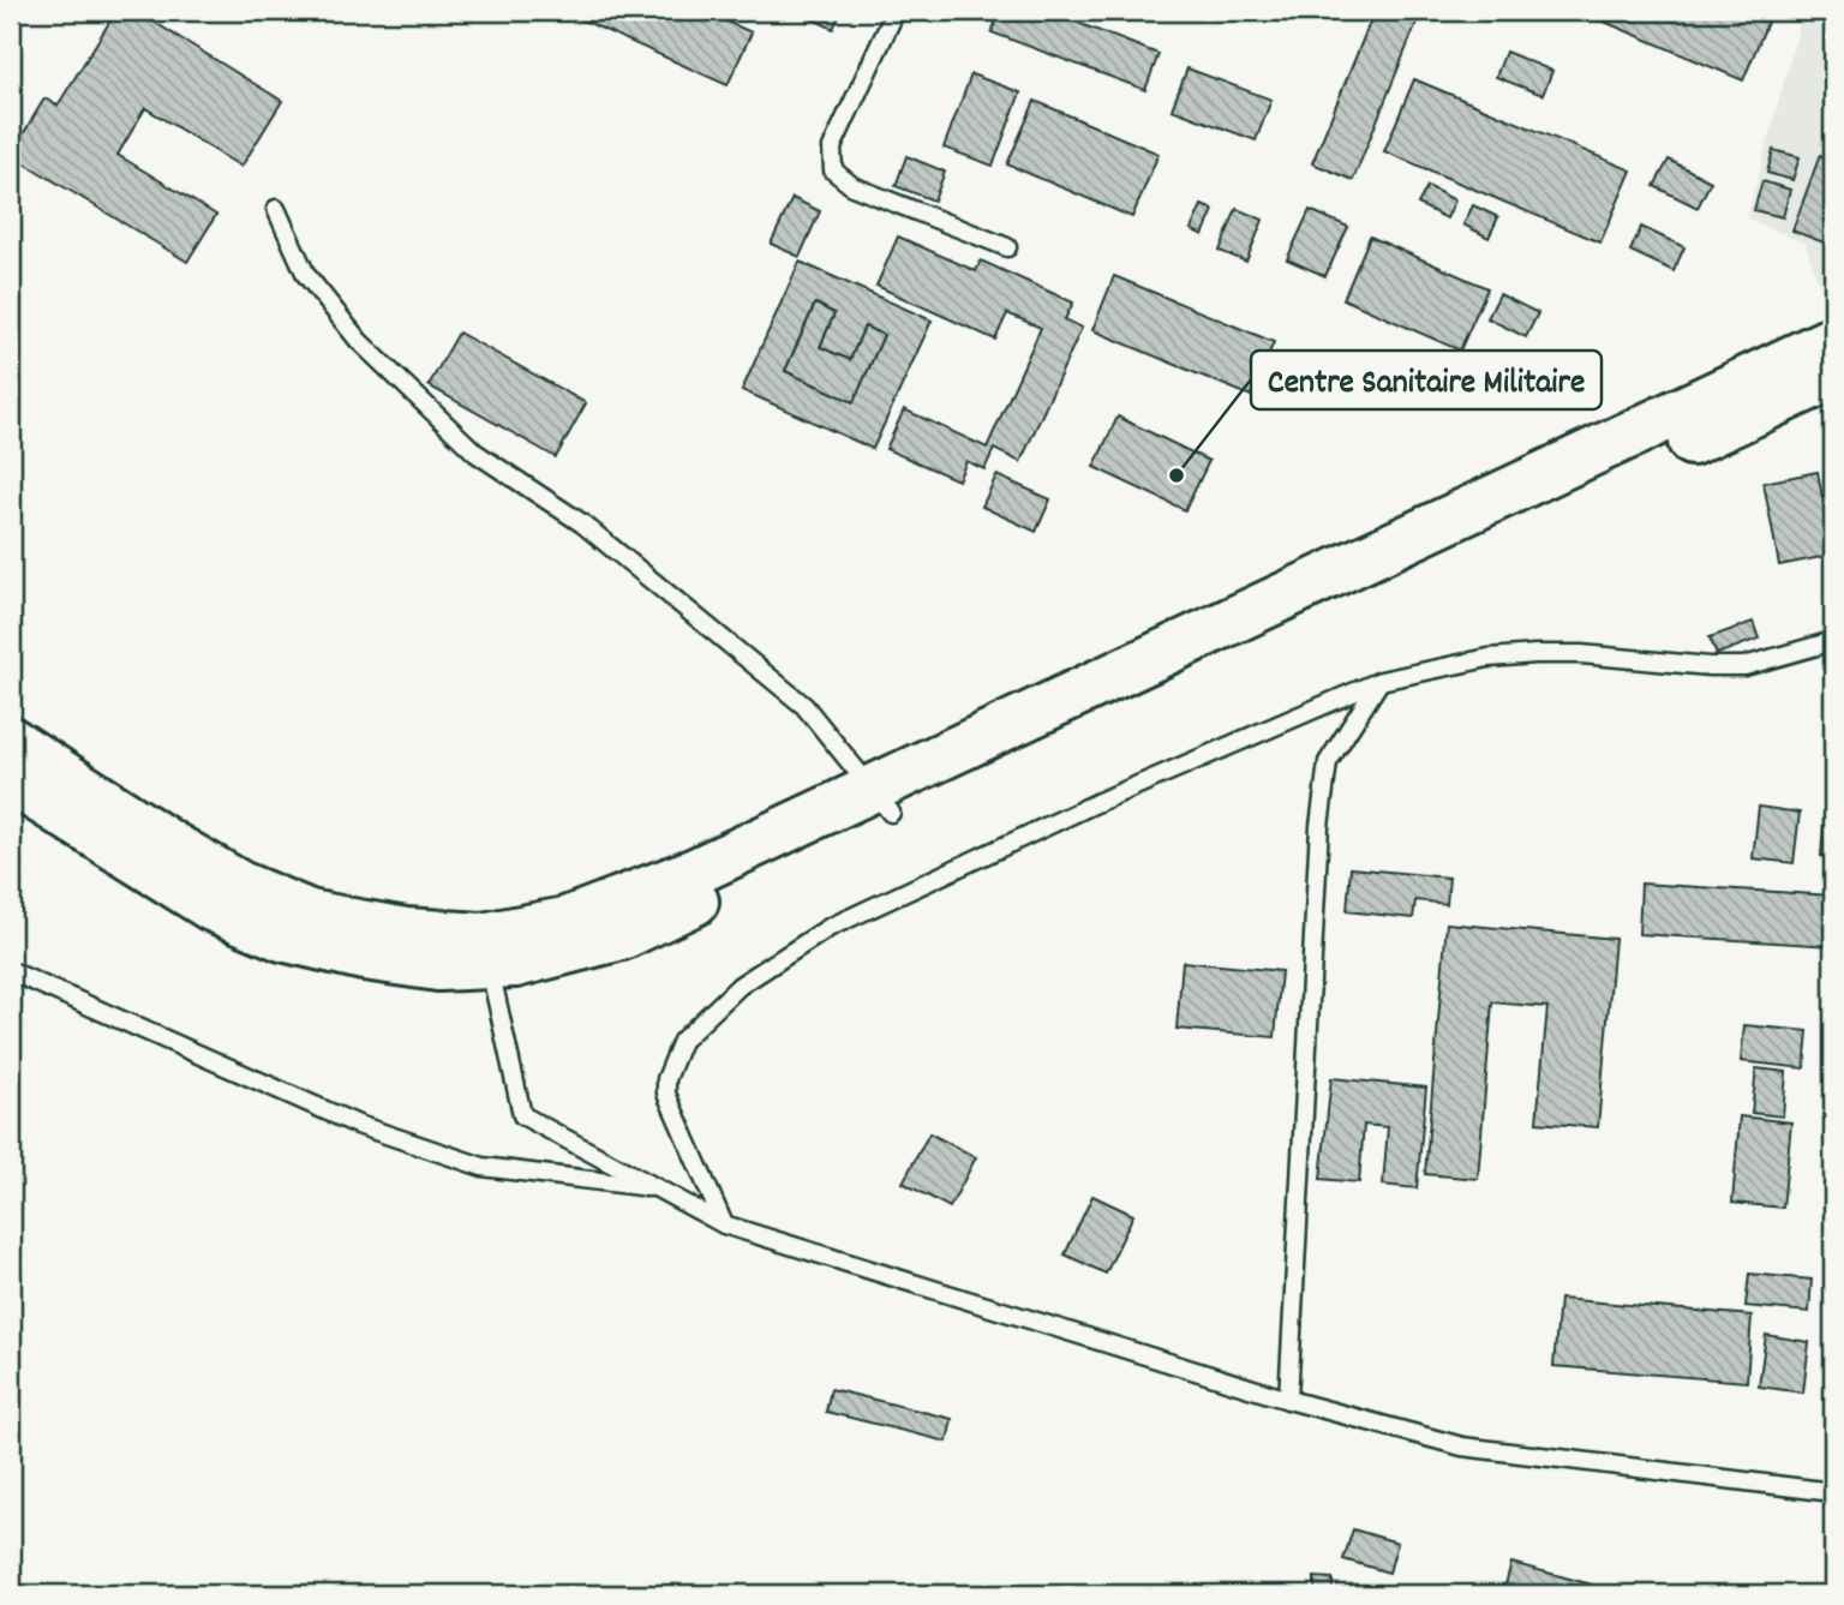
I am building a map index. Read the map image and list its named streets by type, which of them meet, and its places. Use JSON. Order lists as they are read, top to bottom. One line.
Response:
{"places":["Centre Sanitaire Militaire"]}
